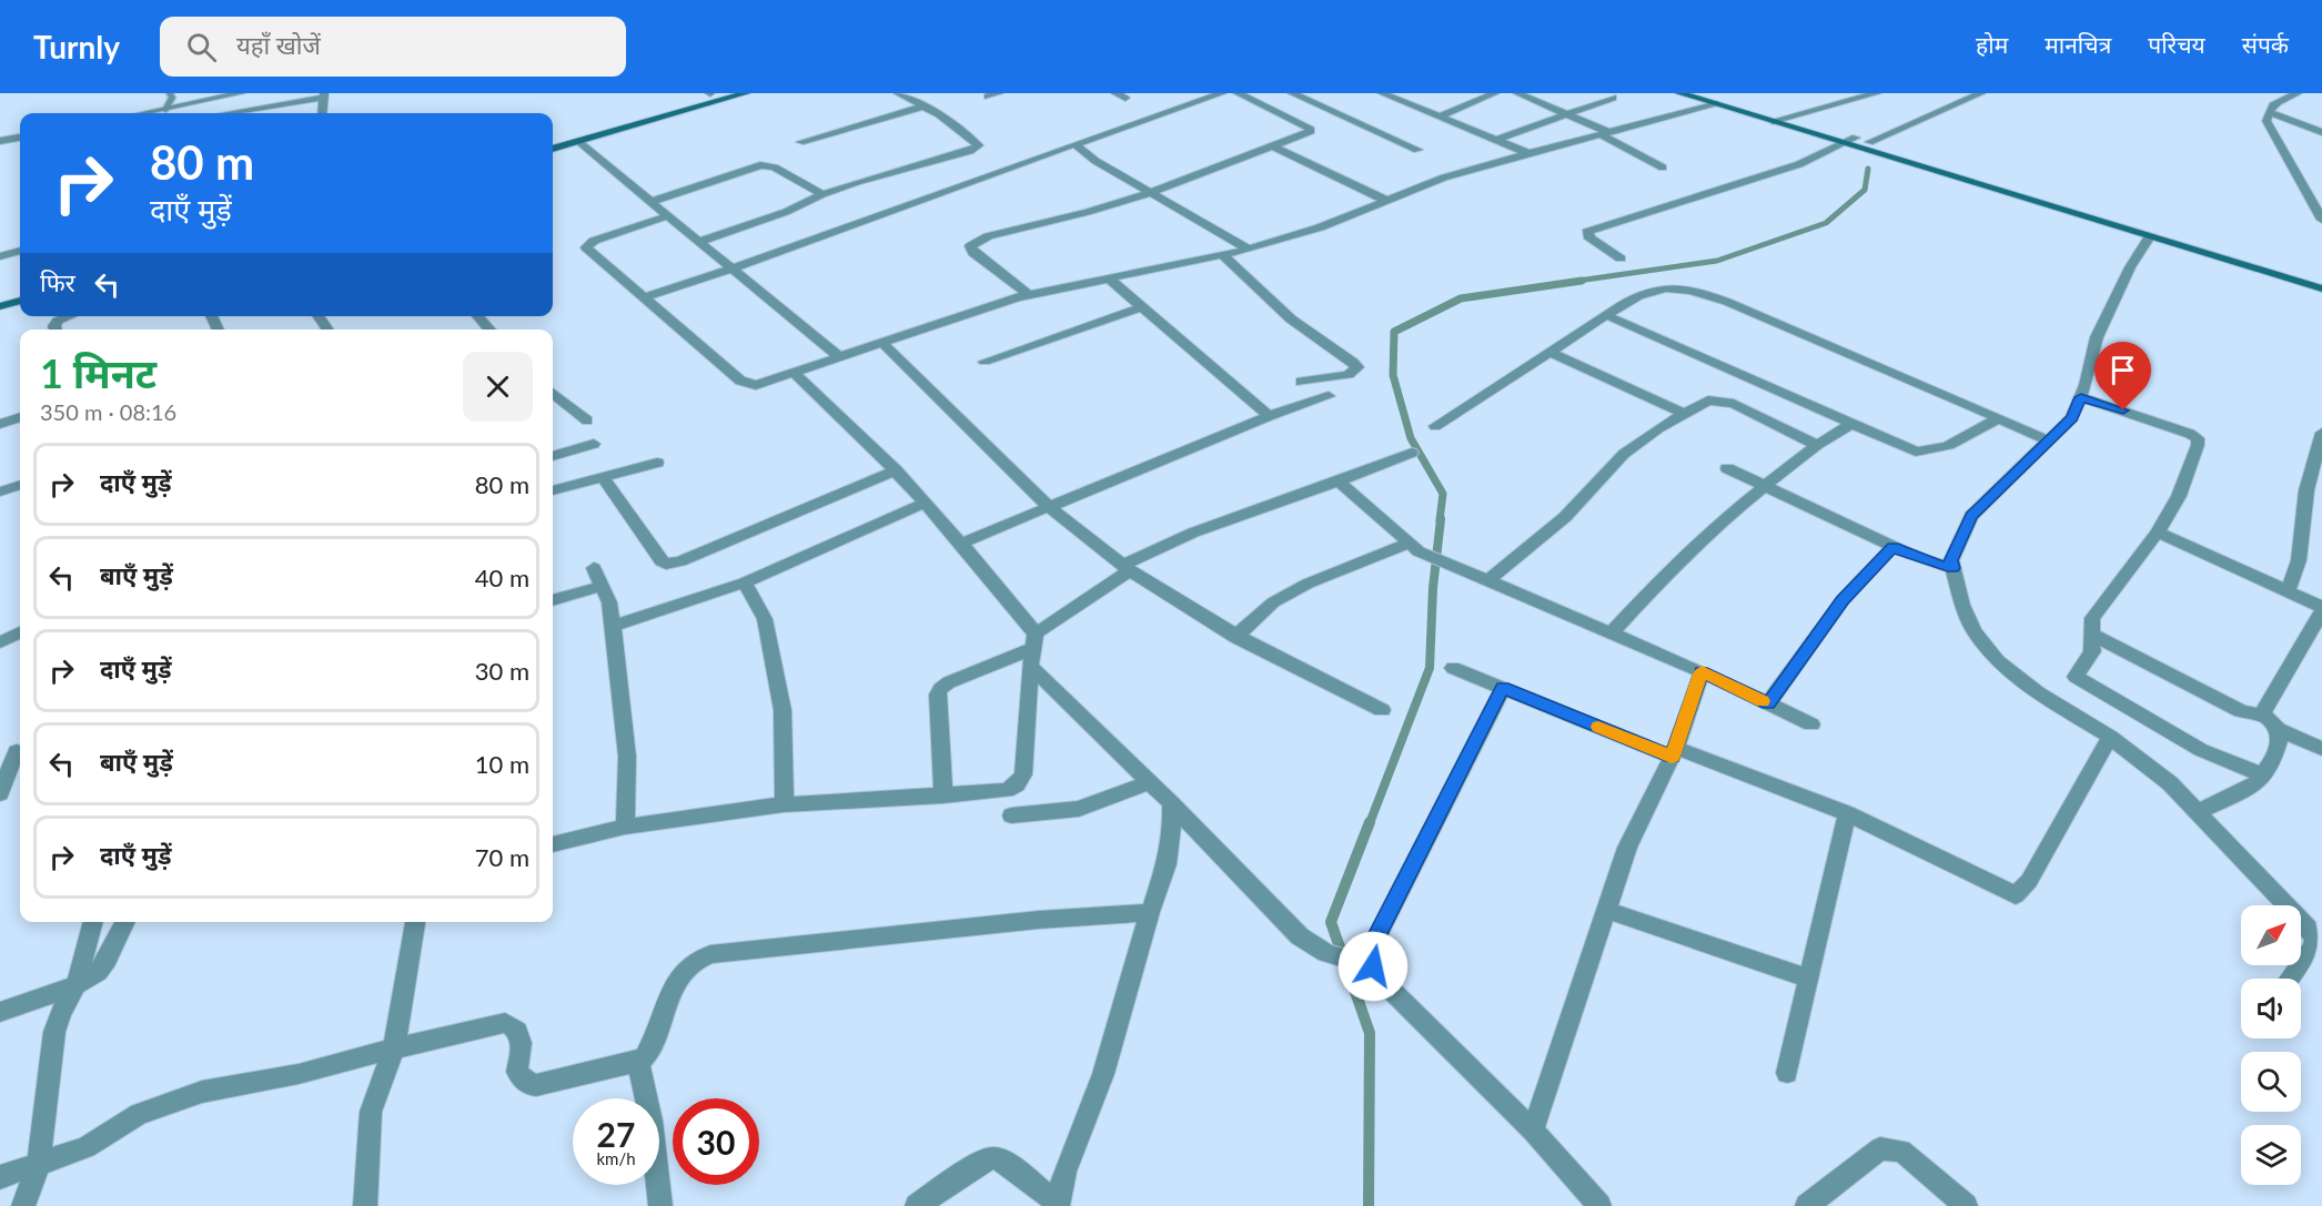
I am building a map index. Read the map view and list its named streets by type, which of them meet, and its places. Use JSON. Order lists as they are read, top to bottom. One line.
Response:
{"north":"top right","page":{"header":"Turnly","search":"यहाँ खोजें","nav":["होम","मानचित्र","परिचय","संपर्क"],"turn":["80 m","दाएँ मुड़ें"],"then":"फिर","heading":["1 मिनट","350 m · 08:16"],"list":[{"name":"दाएँ मुड़ें","value":"80 m"},{"name":"बाएँ मुड़ें","value":"40 m"},{"name":"दाएँ मुड़ें","value":"30 m"},{"name":"बाएँ मुड़ें","value":"10 m"},{"name":"दाएँ मुड़ें","value":"70 m"}],"speed":"27 km/h","limit":"30"}}
